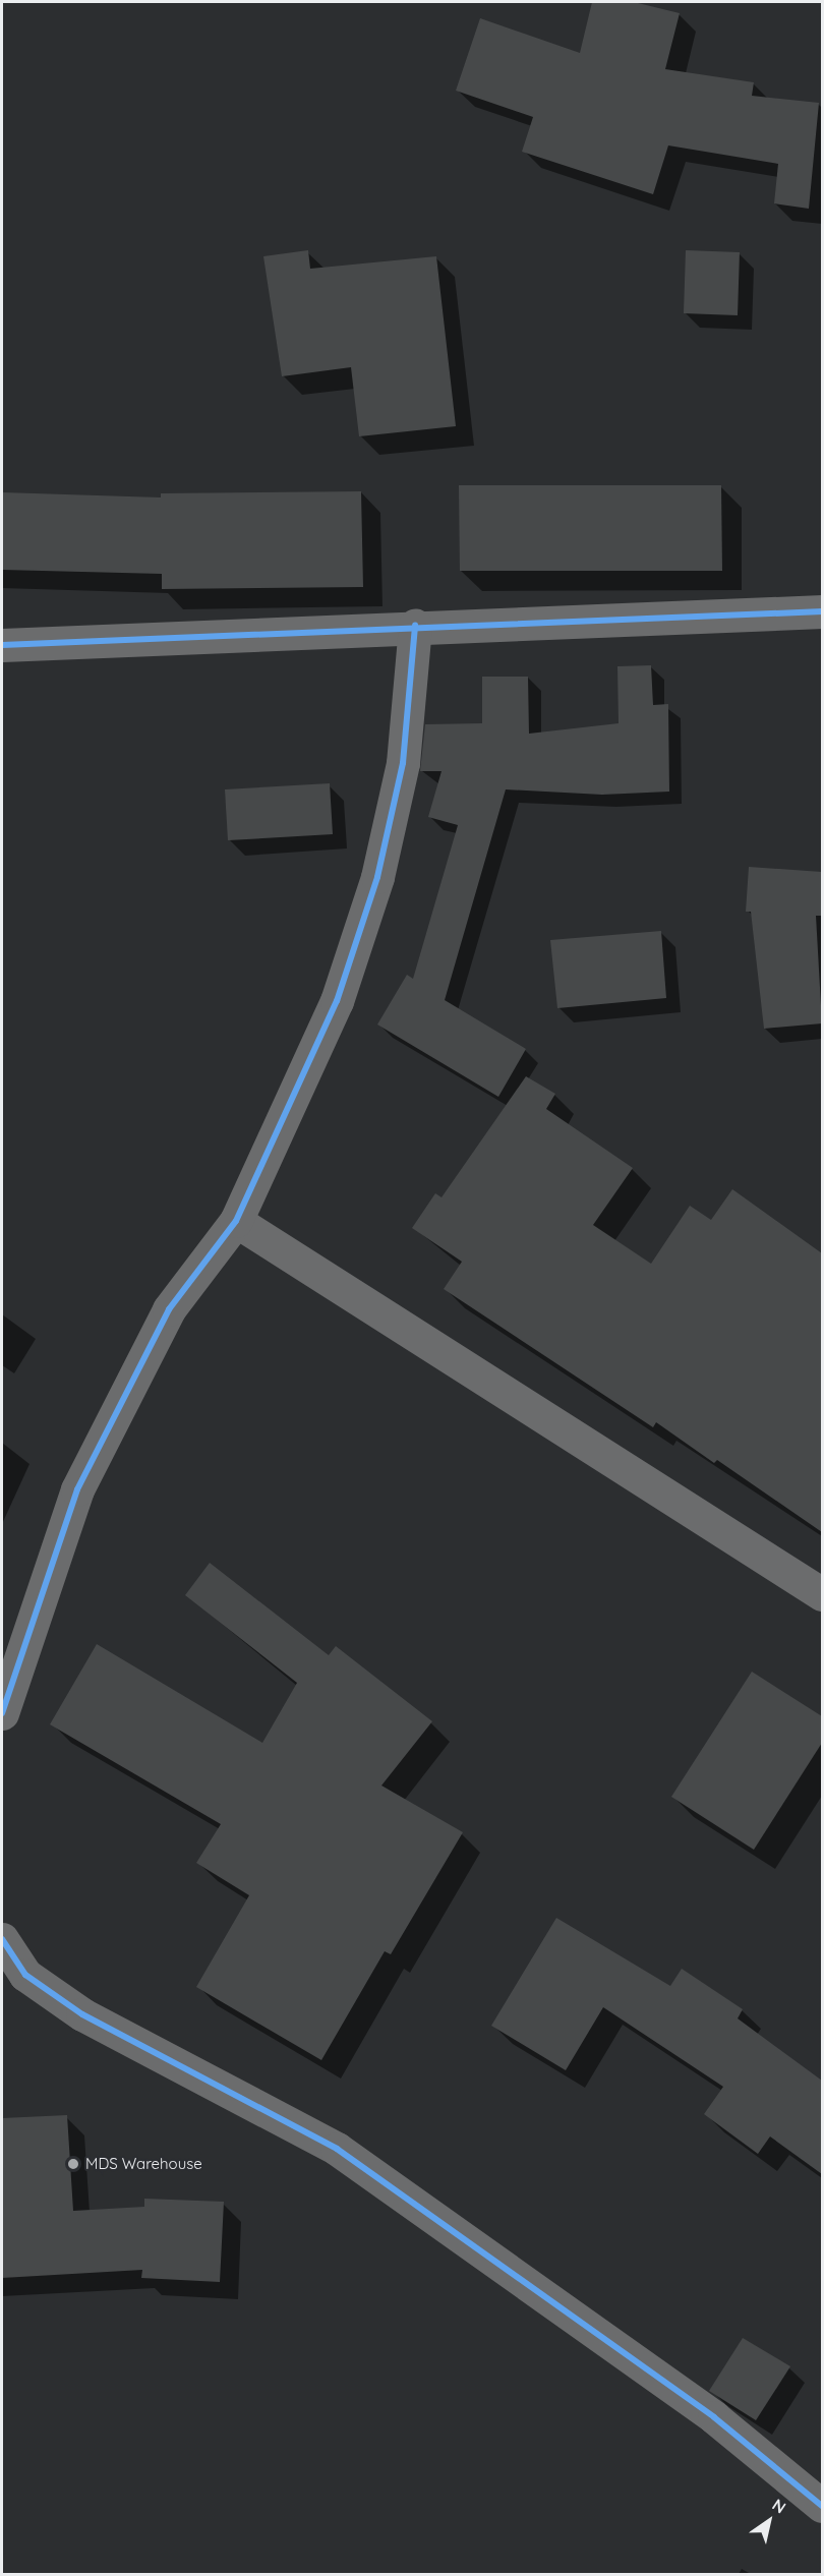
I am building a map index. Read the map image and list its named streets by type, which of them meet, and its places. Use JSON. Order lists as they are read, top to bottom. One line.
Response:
{"places":["MDS Warehouse"],"north":"top right"}
